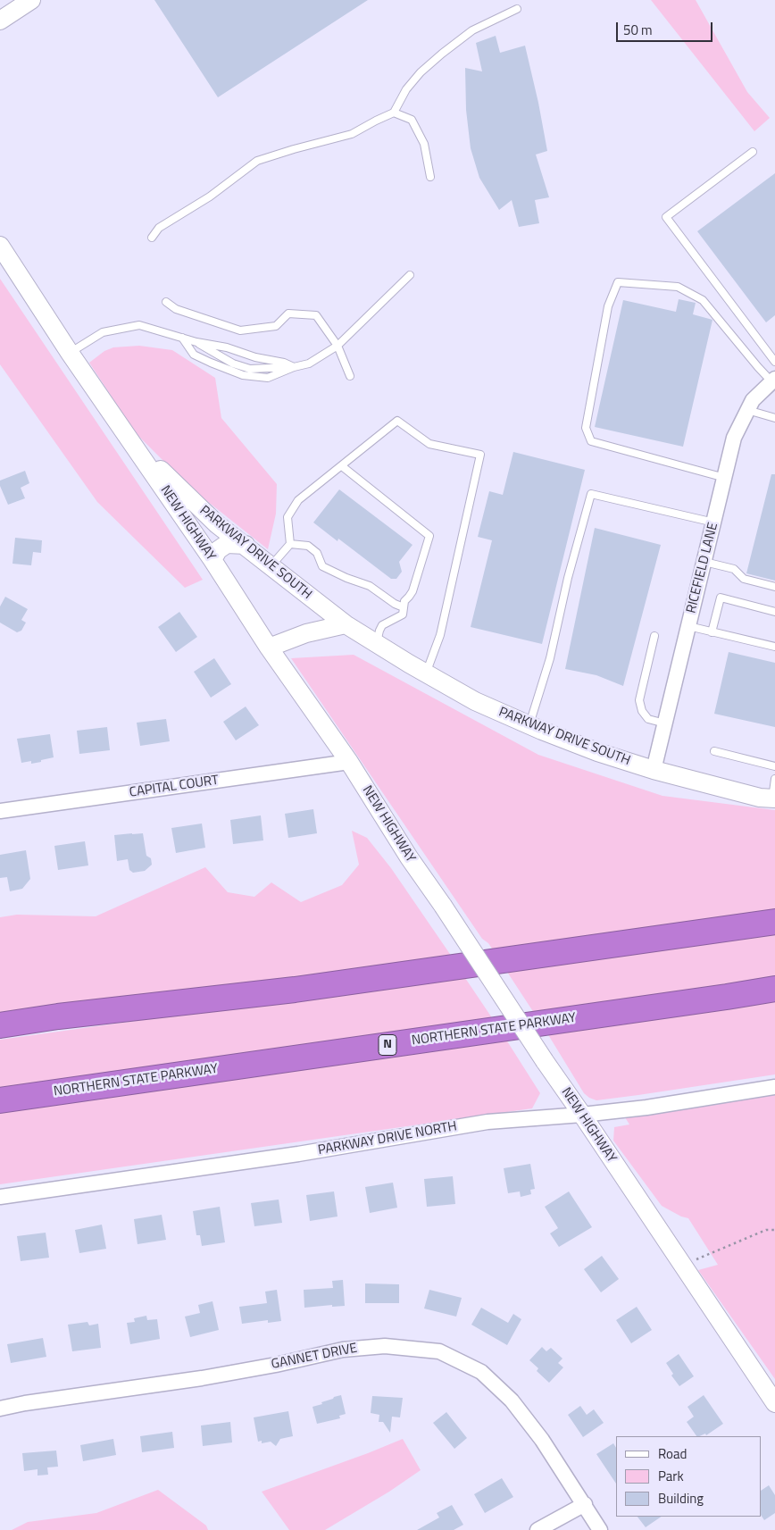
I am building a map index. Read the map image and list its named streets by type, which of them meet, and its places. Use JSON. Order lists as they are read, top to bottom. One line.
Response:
{"streets":{"highway":["NORTHERN STATE PARKWAY","N"],"street":["NEW HIGHWAY","PARKWAY DRIVE SOUTH","RICEFIELD LANE","CAPITAL COURT","PARKWAY DRIVE NORTH","GANNET DRIVE"]},"crossings":[["NEW HIGHWAY","PARKWAY DRIVE SOUTH"],["NEW HIGHWAY","CAPITAL COURT"],["NEW HIGHWAY","PARKWAY DRIVE NORTH"],["PARKWAY DRIVE SOUTH","RICEFIELD LANE"]],"legend":["Road","Park","Building"],"scale_bar":"50 m"}
